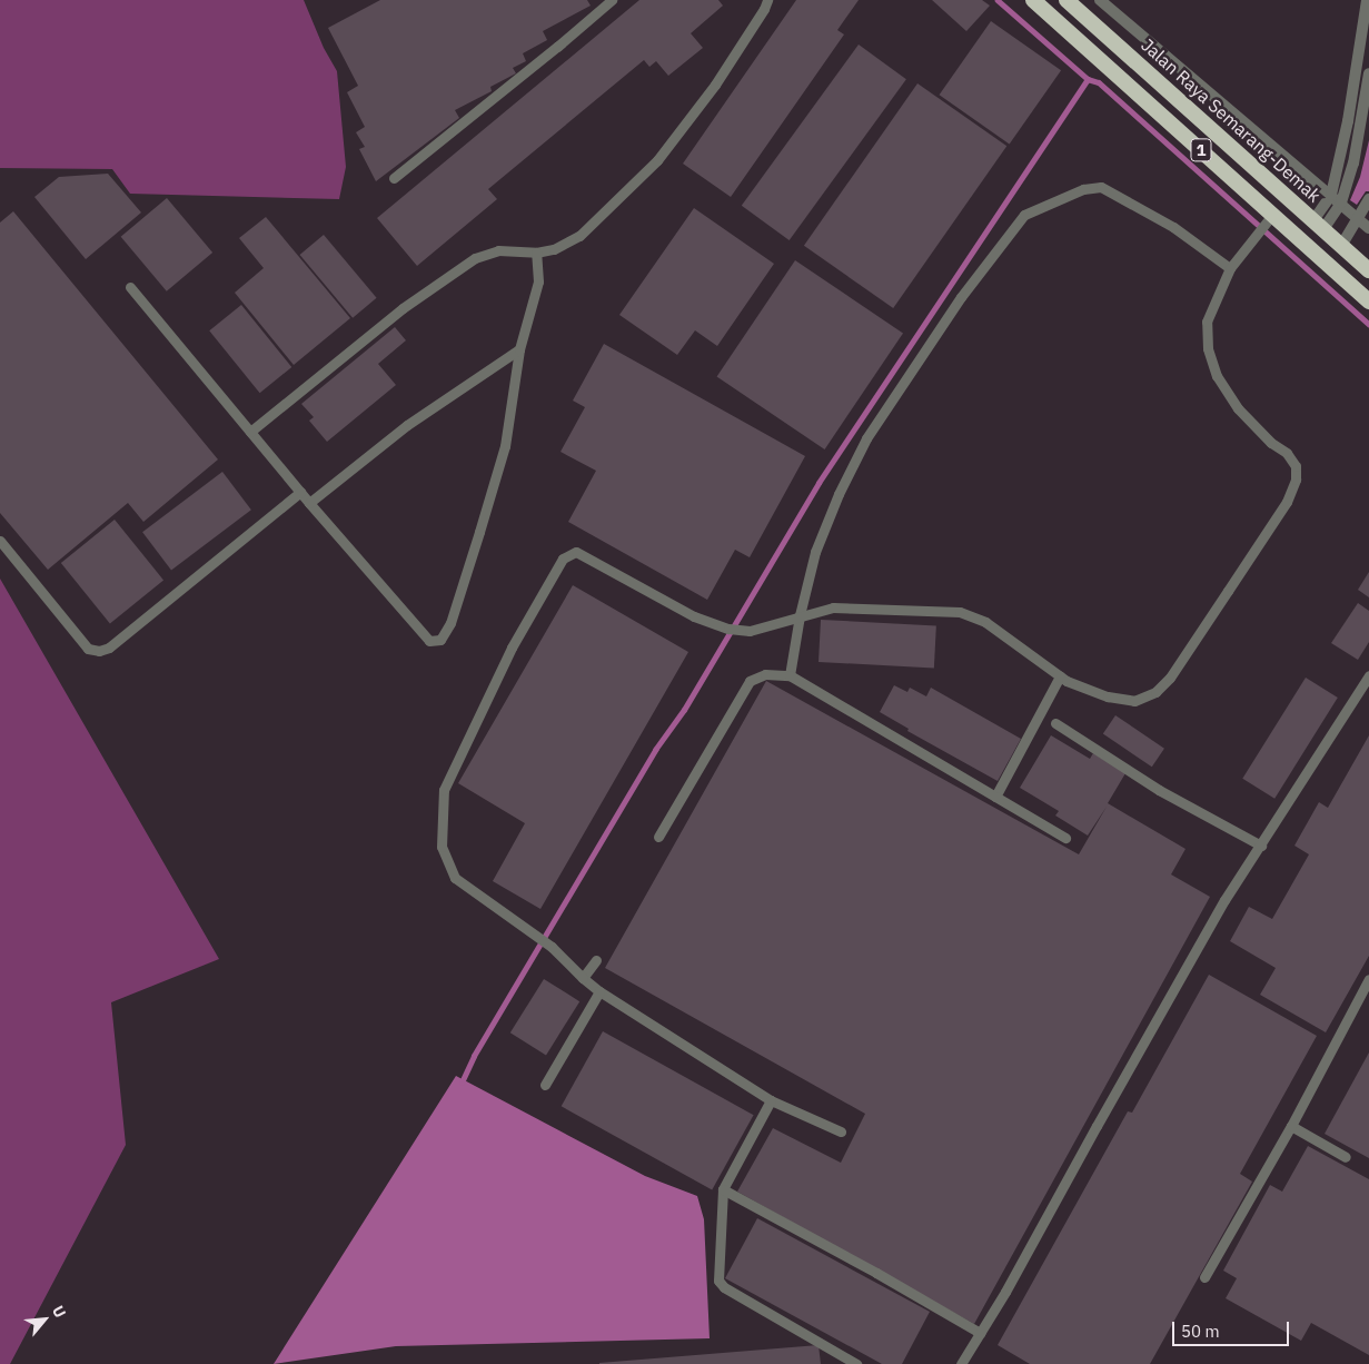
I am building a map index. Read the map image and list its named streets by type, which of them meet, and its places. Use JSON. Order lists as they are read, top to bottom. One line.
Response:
{"streets":{"highway":["Jalan Raya Semarang-Demak","1"]},"scale_bar":"50 m","north":"top right"}
